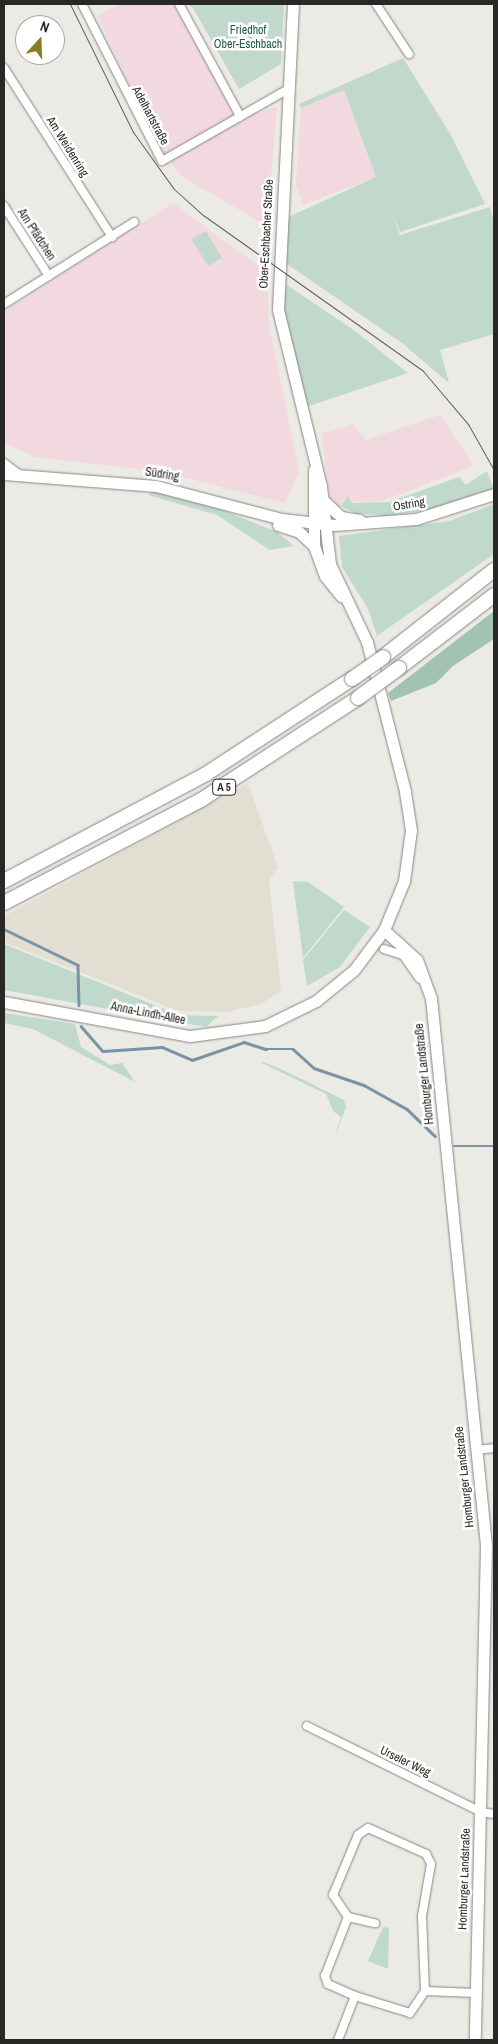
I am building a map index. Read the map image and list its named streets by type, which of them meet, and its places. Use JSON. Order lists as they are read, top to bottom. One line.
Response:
{"streets":{"highway":["A 5"],"street":["Adelhartstraße","Am Weidenring","Ober-Eschbacher Straße","Am Pfädchen","Südring","Ostring","Anna-Lindh-Allee","Homburger Landstraße","Urseler Weg"]},"crossings":[["Adelhartstraße","Ober-Eschbacher Straße"],["Südring","Ostring"],["Anna-Lindh-Allee","Homburger Landstraße"],["Homburger Landstraße","Urseler Weg"]],"parks":["Friedhof Ober-Eschbach"],"north":"top"}
